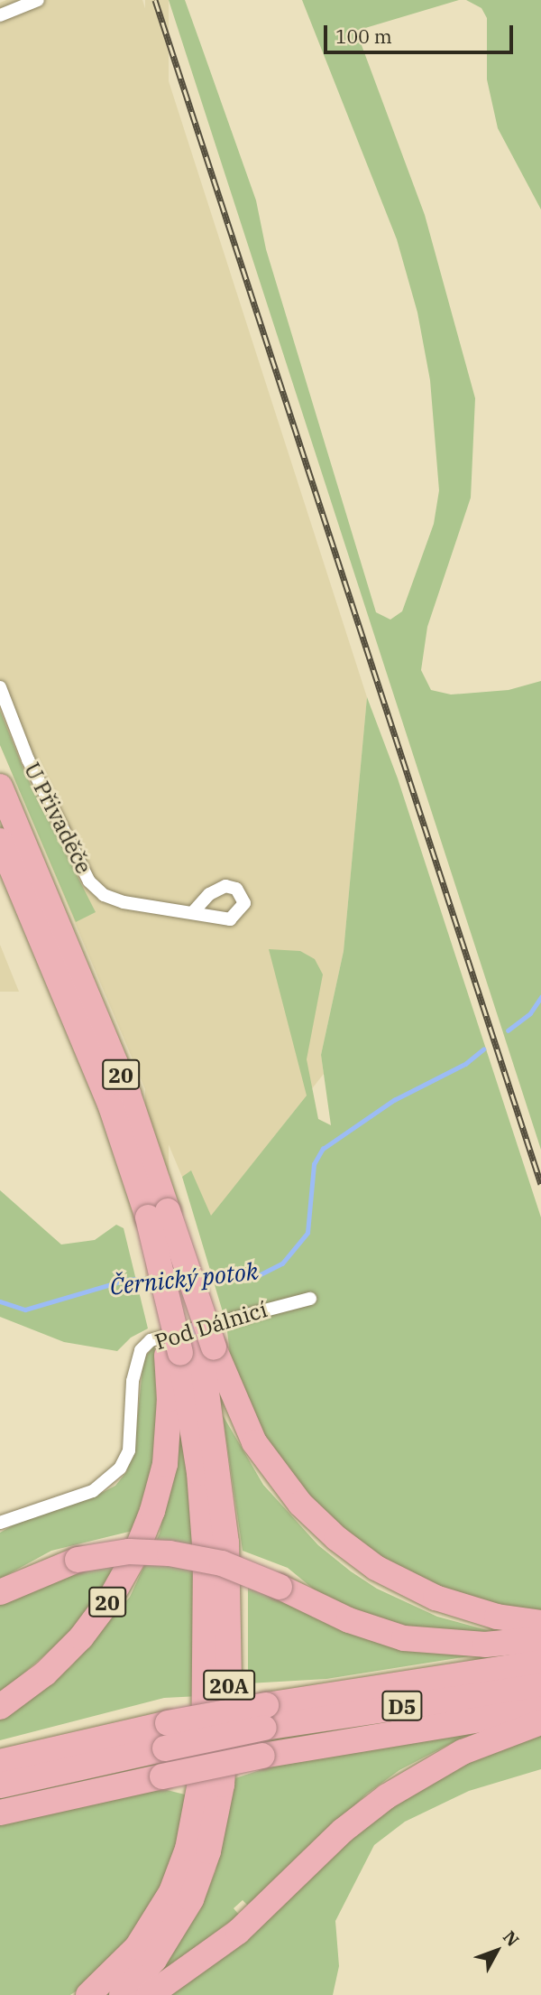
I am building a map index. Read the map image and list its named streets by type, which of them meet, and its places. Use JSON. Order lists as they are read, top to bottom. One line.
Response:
{"streets":{"highway":["20","20A","D5"],"street":["U Přivaděče","Pod Dálnicí"]},"crossings":[["20","20A"]],"water":["Černický potok"],"scale_bar":"100 m","north":"top right"}
